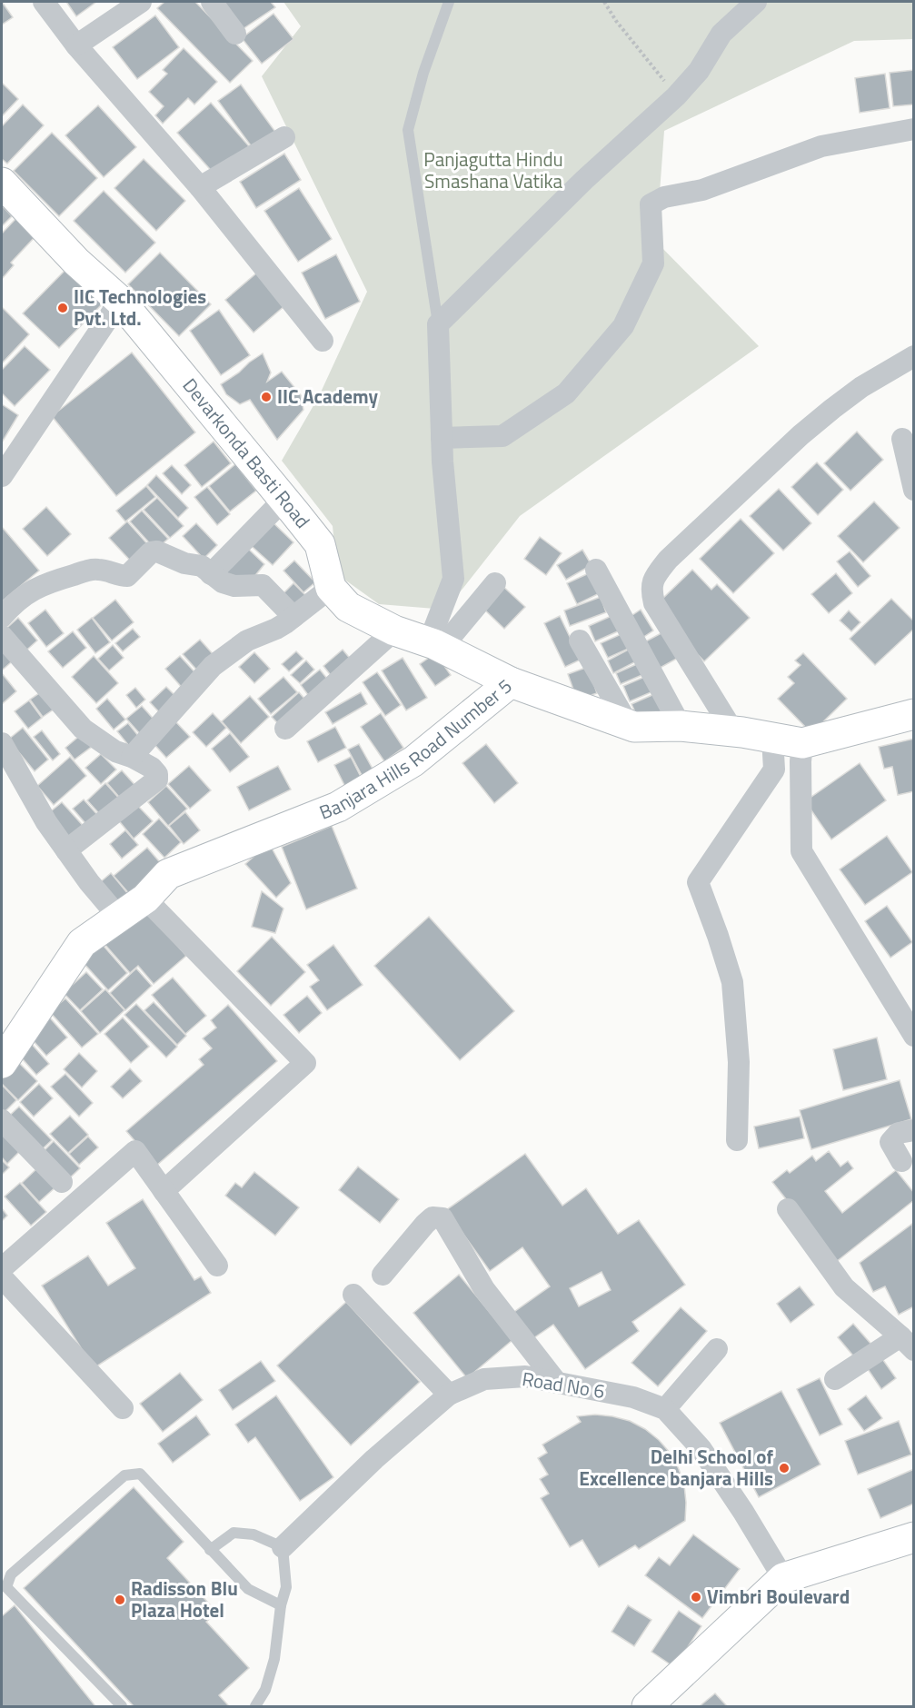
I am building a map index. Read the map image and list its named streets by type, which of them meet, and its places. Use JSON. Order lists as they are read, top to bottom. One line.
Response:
{"streets":{"street":["Devarkonda Basti Road","Banjara Hills Road Number 5","Road No 6"]},"crossings":[["Devarkonda Basti Road","Banjara Hills Road Number 5"]],"parks":["Panjagutta Hindu Smashana Vatika"],"places":["IIC Technologies Pvt. Ltd.","IIC Academy","Delhi School of Excellence banjara Hills","Vimbri Boulevard","Radisson Blu Plaza Hotel"]}
